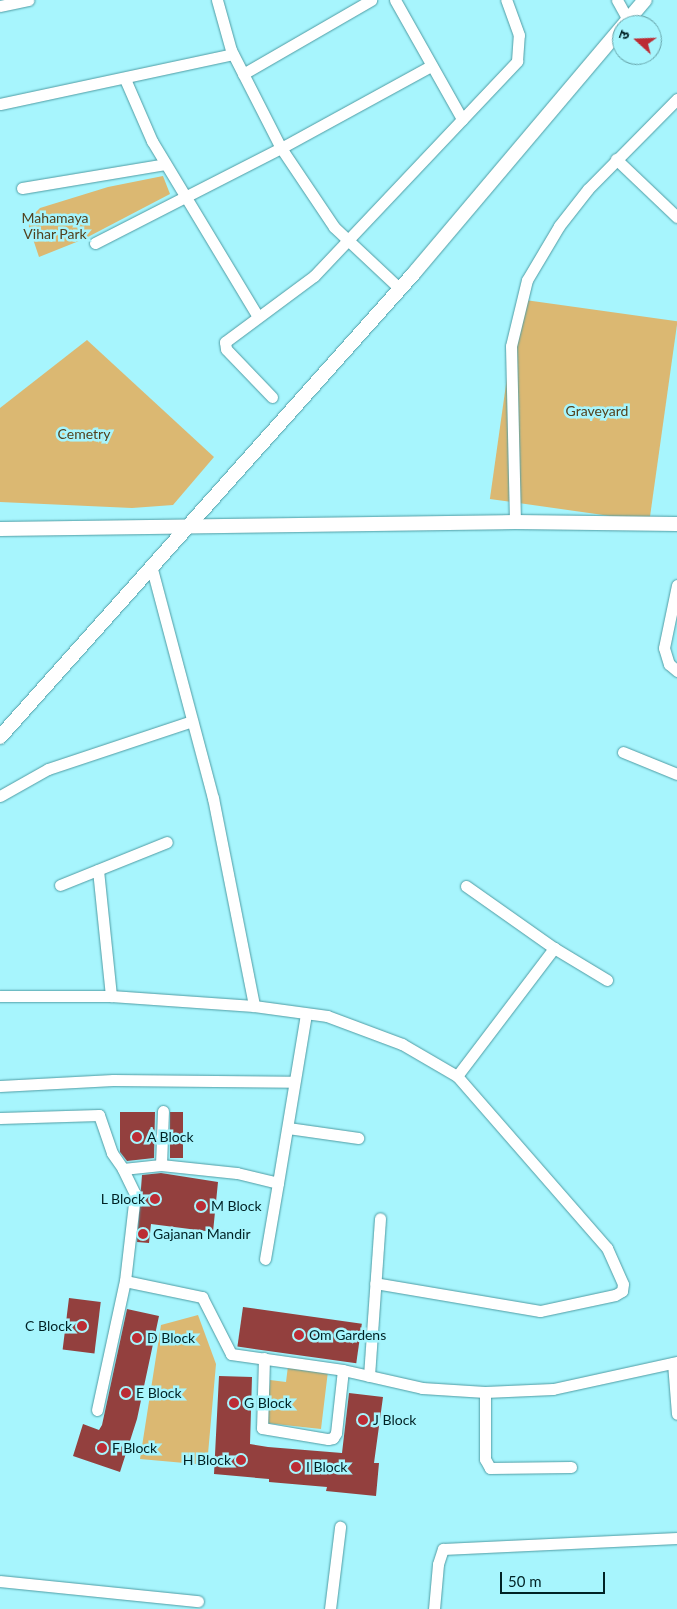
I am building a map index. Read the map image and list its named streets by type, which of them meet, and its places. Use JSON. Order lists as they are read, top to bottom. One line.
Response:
{"parks":["Mahamaya Vihar Park","Graveyard","Cemetry"],"places":["A Block","L Block","M Block","Gajanan Mandir","C Block","Om Gardens","D Block","E Block","G Block","J Block","F Block","H Block","I Block"],"scale_bar":"50 m","north":"left"}
